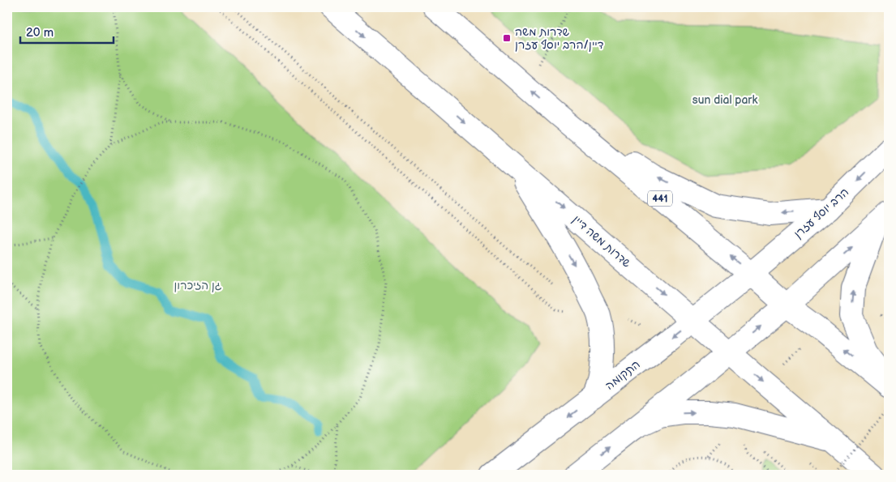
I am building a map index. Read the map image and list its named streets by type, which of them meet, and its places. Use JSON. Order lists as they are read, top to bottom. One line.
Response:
{"streets":{"main road":["441","הרב יוסף עזרן","שדרות משה דיין","התקומה"]},"crossings":[["441","הרב יוסף עזרן"],["441","התקומה"],["הרב יוסף עזרן","התקומה"],["שדרות משה דיין","התקומה"]],"parks":["sun dial park","גן הזיכרון"],"places":{"transit":["שדרות משה דיין/הרב יוסף עזרן"]},"scale_bar":"20 m"}
